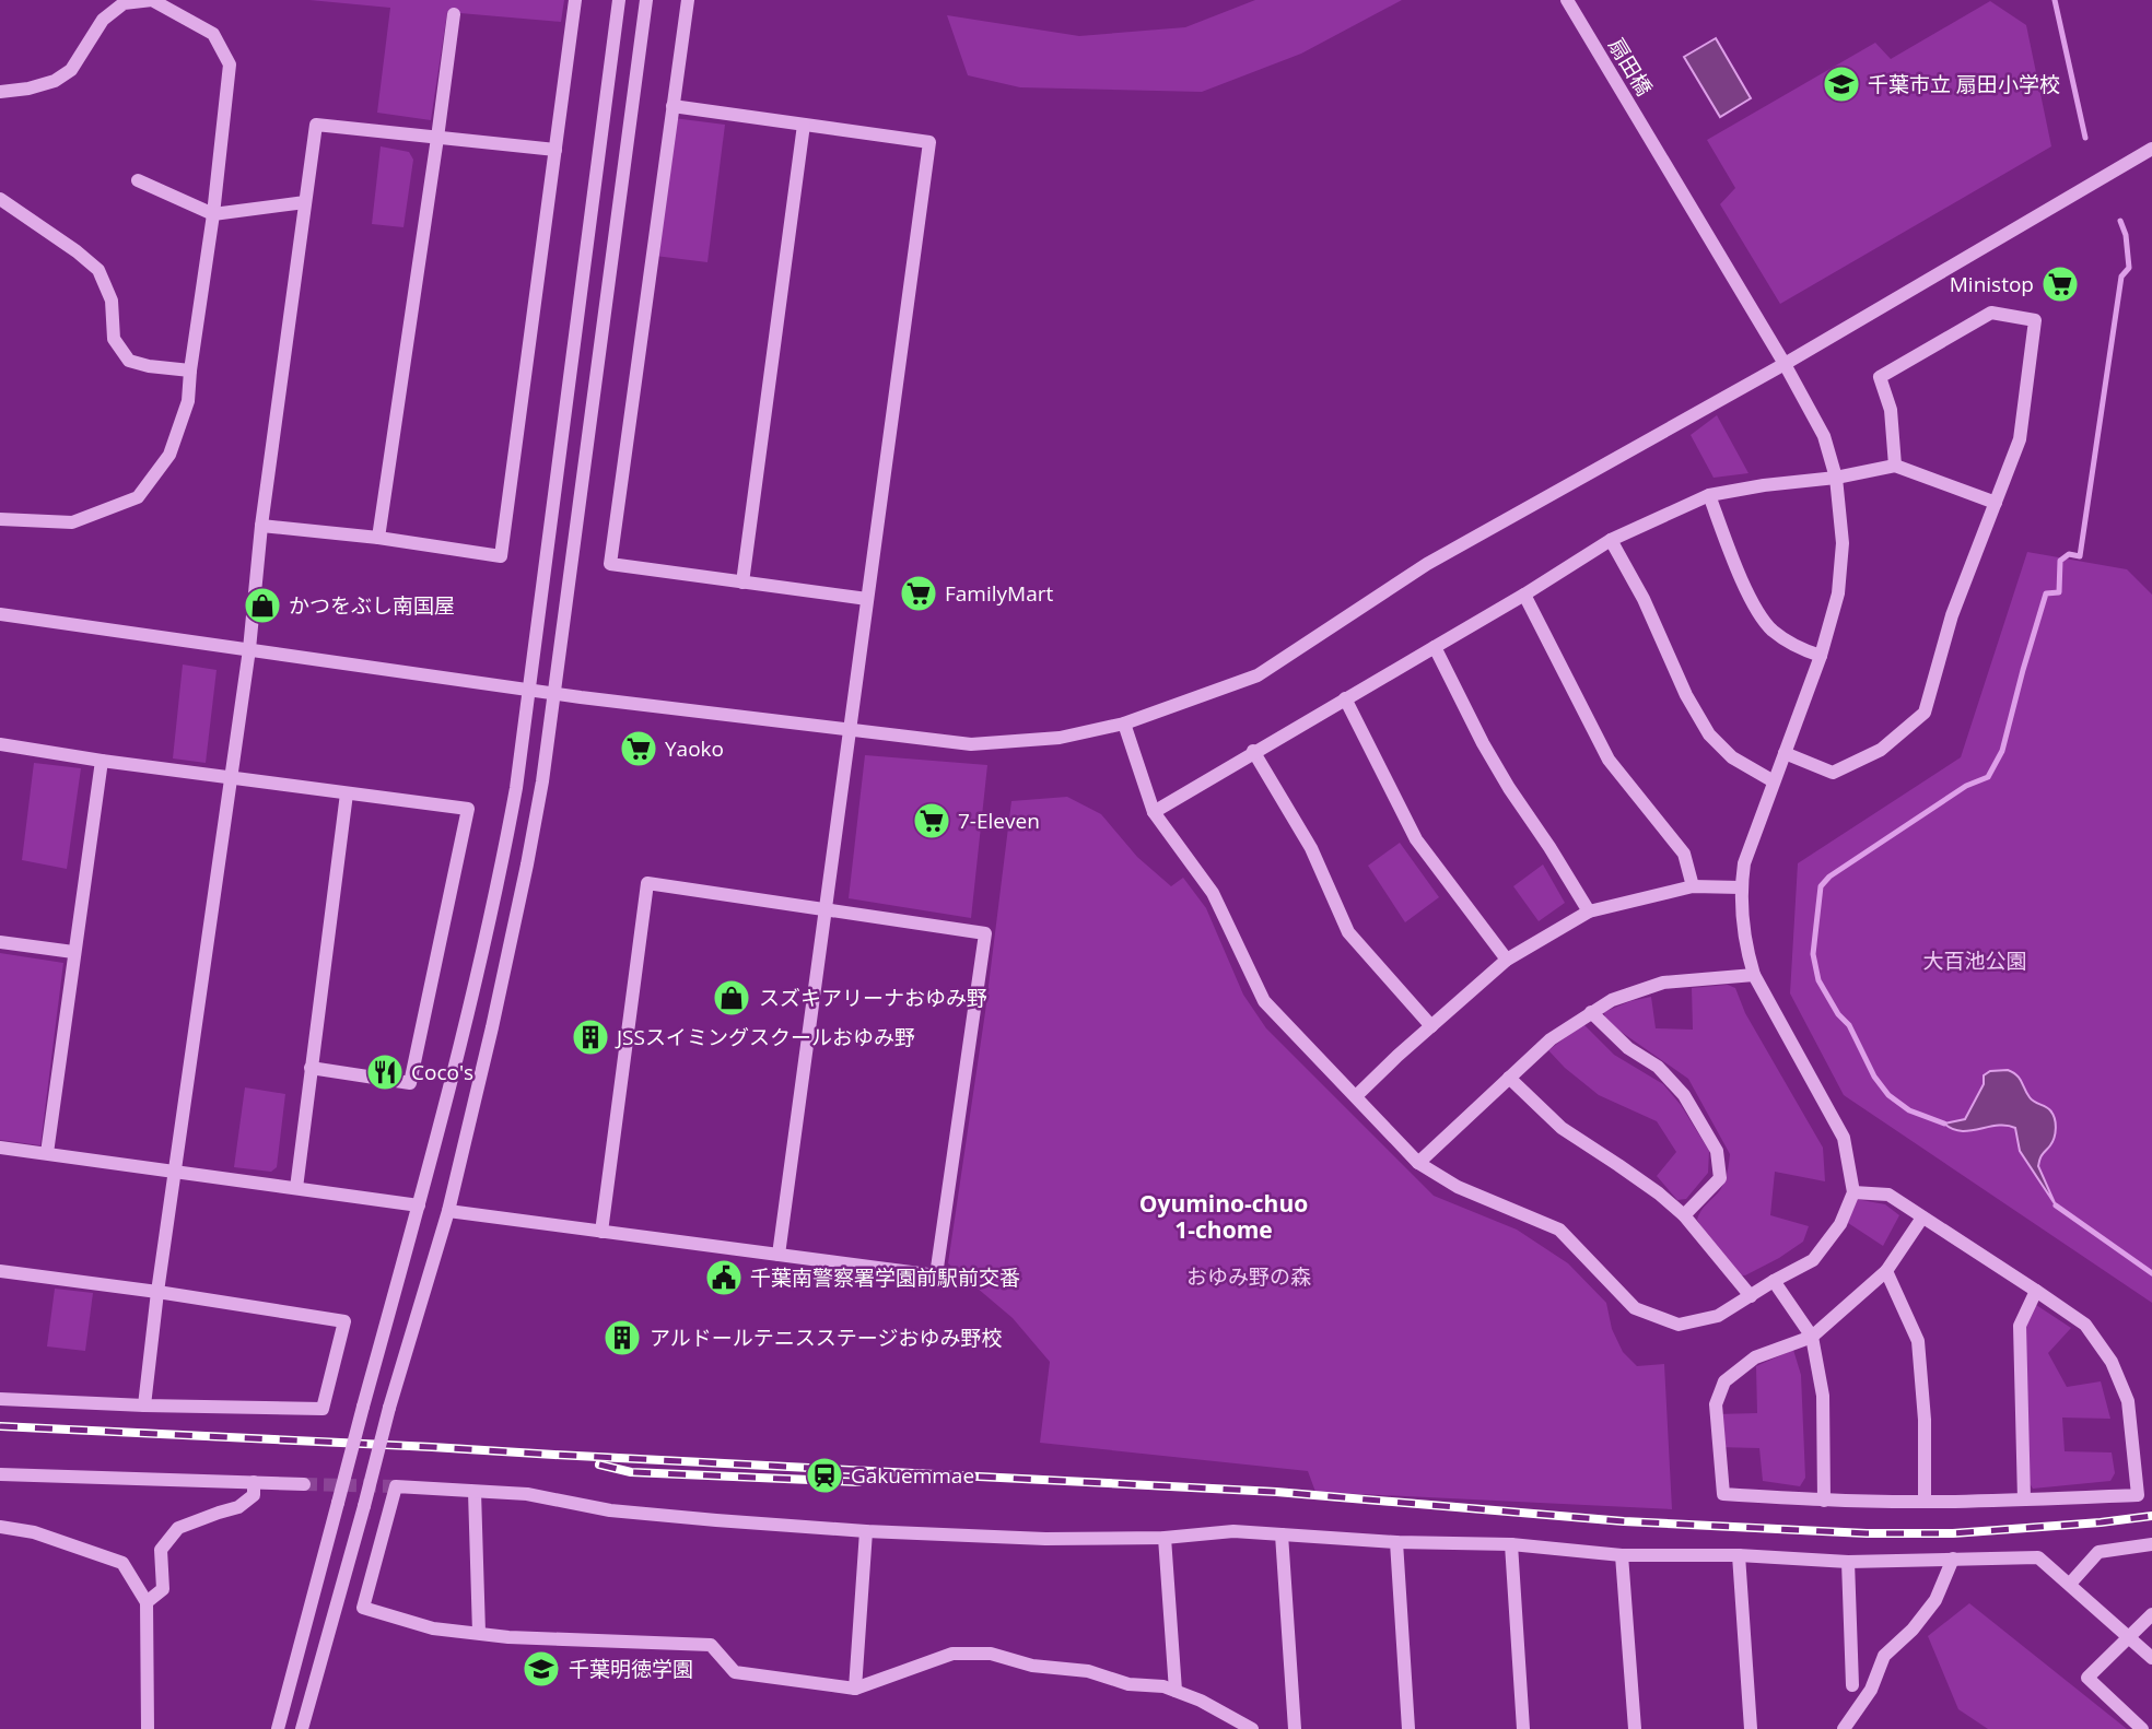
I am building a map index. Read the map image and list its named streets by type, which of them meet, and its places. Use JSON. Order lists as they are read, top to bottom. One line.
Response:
{"streets":{"street":["扇田橋"]},"districts":["Oyumino-chuo 1-chome"],"parks":["大百池公園","おゆみ野の森"],"places":{"school or university":["千葉市立 扇田小学校","千葉明徳学園"],"supermarket":["Ministop","FamilyMart","Yaoko","7-Eleven"],"shop":["かつをぶし南国屋","スズキアリーナおゆみ野"],"building":["JSSスイミングスクールおゆみ野","アルドールテニスステージおゆみ野校"],"restaurant":["Coco's"],"public building":["千葉南警察署学園前駅前交番"],"station":["Gakuemmae"]}}
